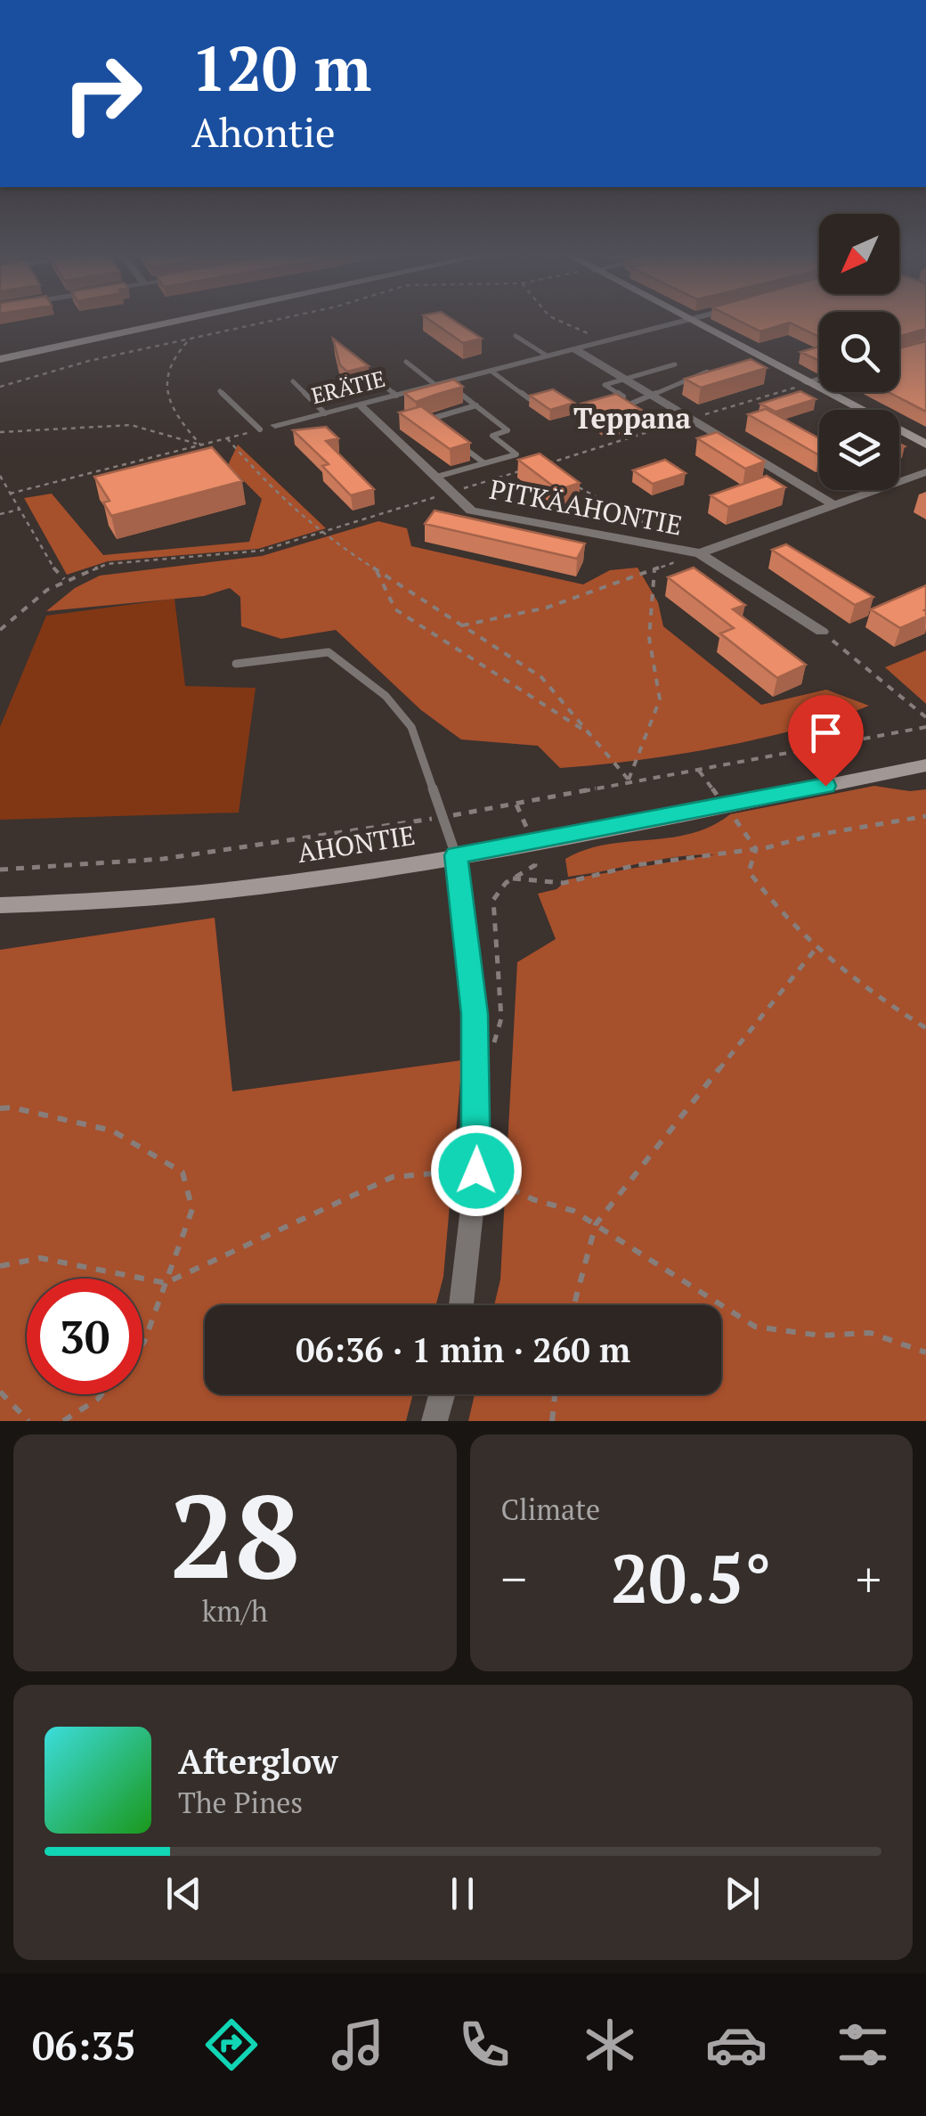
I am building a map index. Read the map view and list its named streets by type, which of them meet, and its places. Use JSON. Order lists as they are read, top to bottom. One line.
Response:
{"streets":{"street":["ERÄTIE","PITKÄAHONTIE","AHONTIE"]},"crossings":[["ERÄTIE","PITKÄAHONTIE"]],"districts":["Teppana"],"north":"bottom left","page":{"turn":["120 m","Ahontie"],"limit":"30","trip":"06:36 · 1 min · 260 m","tile":[["28","km/h"],"Climate"],"heat":["−","20.5°","+"],"song":["Afterglow","The Pines"],"tabs":"06:35"}}
